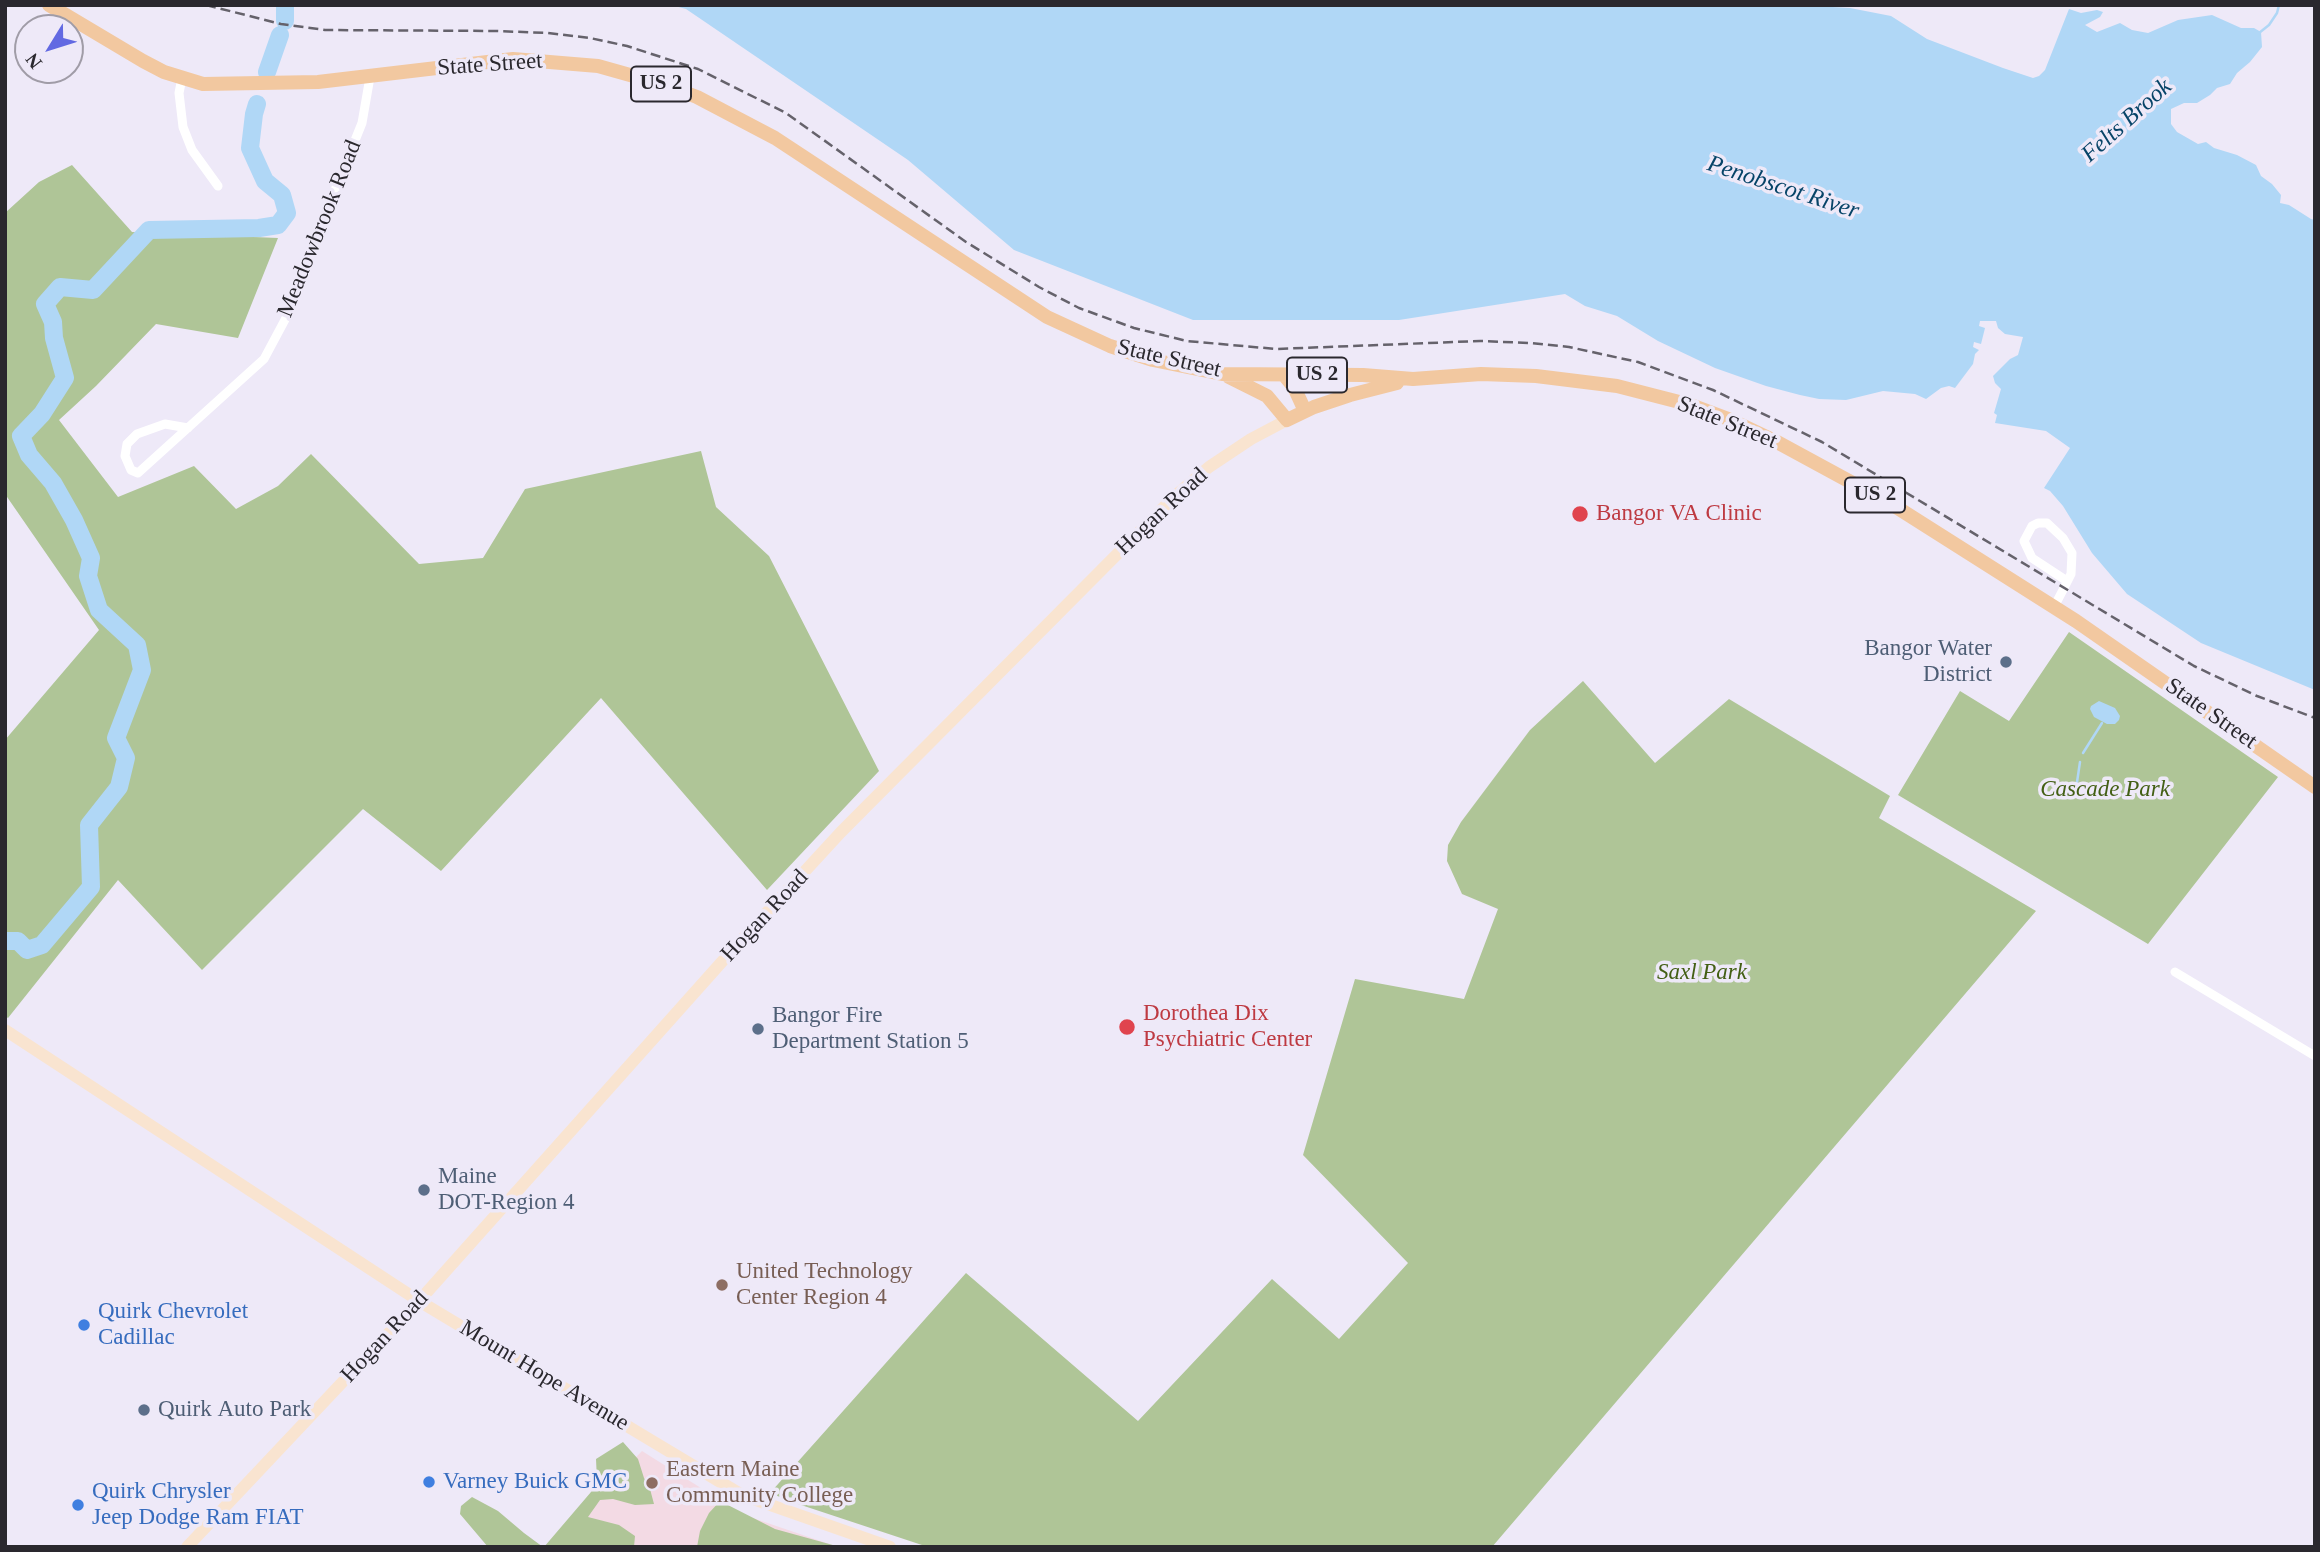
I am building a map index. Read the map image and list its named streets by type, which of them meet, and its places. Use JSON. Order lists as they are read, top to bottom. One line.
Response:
{"streets":{"main road":["State Street","US 2","Hogan Road","Mount Hope Avenue"],"street":["Meadowbrook Road"]},"crossings":[["State Street","Meadowbrook Road"],["State Street","Hogan Road"],["Hogan Road","Mount Hope Avenue"]],"water":["Felts Brook","Penobscot River"],"parks":["Cascade Park","Saxl Park"],"places":["Bangor VA Clinic","Bangor Water District","Dorothea Dix Psychiatric Center","Bangor Fire Department Station 5","Maine DOT-Region 4","United Technology Center Region 4","Quirk Chevrolet Cadillac","Quirk Auto Park","Varney Buick GMC","Eastern Maine Community College","Quirk Chrysler Jeep Dodge Ram FIAT"],"north":"bottom left"}
